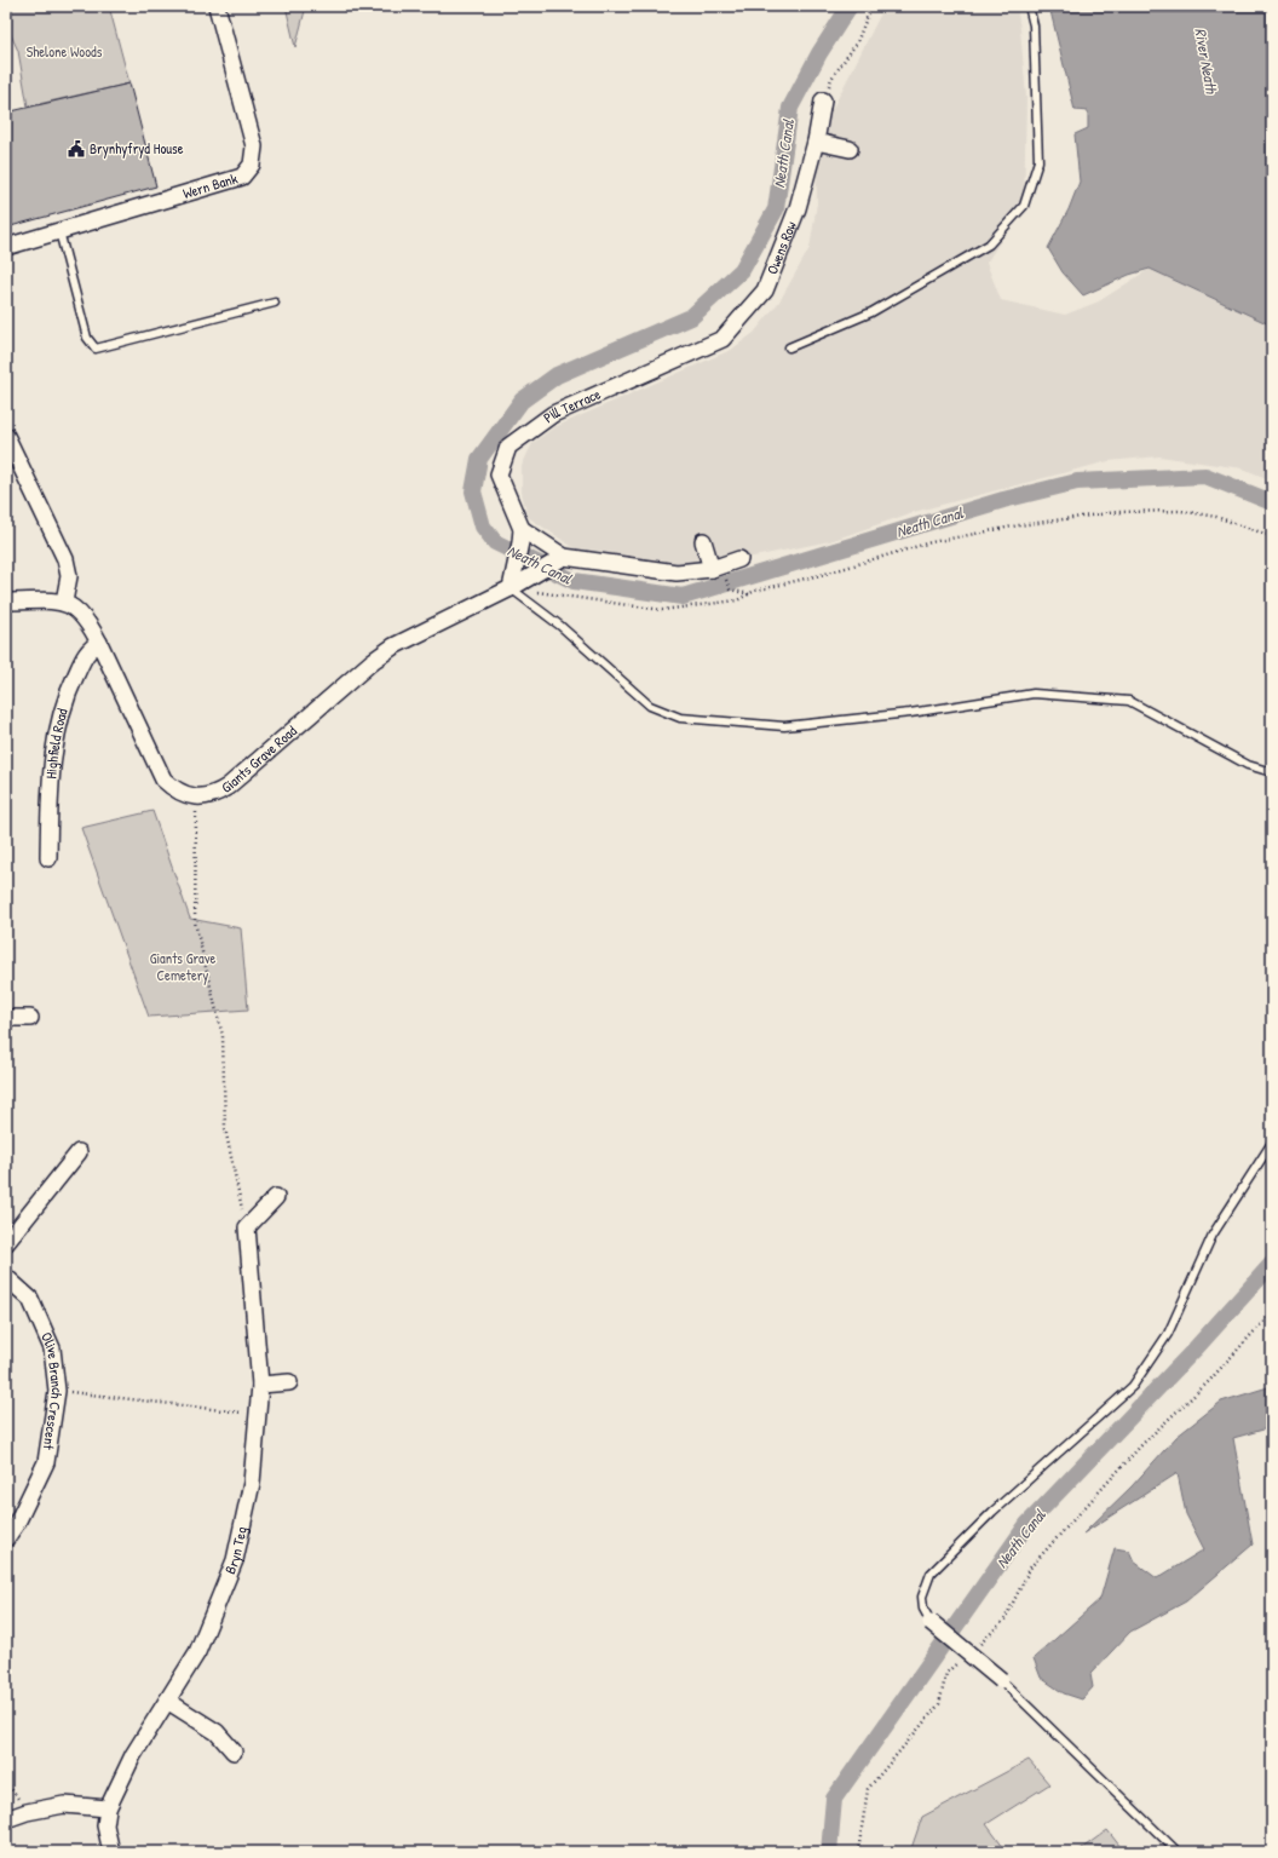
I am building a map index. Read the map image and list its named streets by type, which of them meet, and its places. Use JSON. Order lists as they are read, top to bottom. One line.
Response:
{"streets":{"street":["Wern Bank","Owens Row","Pill Terrace","Highfield Road","Giants Grave Road","Olive Branch Crescent","Bryn Teg"]},"crossings":[["Owens Row","Pill Terrace"],["Highfield Road","Giants Grave Road"]],"water":["River Neath","Neath Canal"],"parks":["Shelone Woods","Giants Grave Cemetery"],"places":{"public building":["Brynhyfryd House"]}}
